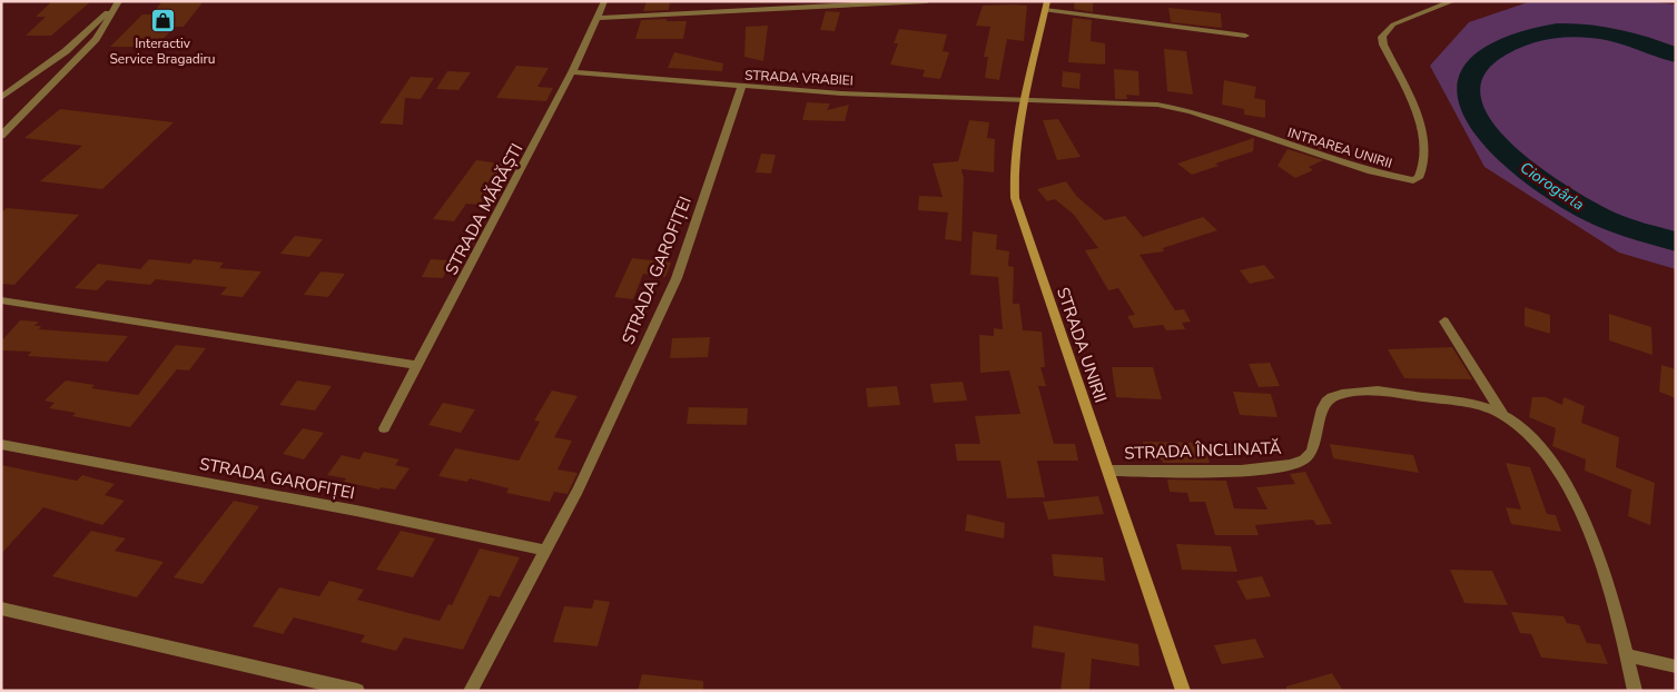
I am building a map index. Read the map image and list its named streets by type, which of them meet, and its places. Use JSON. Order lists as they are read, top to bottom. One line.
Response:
{"streets":{"main road":["STRADA UNIRII"],"street":["STRADA VRABIEI","INTRAREA UNIRII","STRADA MĂRĂȘTI","STRADA GAROFIȚEI","STRADA ÎNCLINATĂ"]},"crossings":[["STRADA VRABIEI","INTRAREA UNIRII"],["STRADA VRABIEI","STRADA MĂRĂȘTI"],["STRADA VRABIEI","STRADA GAROFIȚEI"],["STRADA VRABIEI","STRADA UNIRII"],["INTRAREA UNIRII","STRADA UNIRII"],["STRADA UNIRII","STRADA ÎNCLINATĂ"]],"water":["Ciorogârla"],"places":{"shop":["Interactiv Service Bragadiru"]}}
